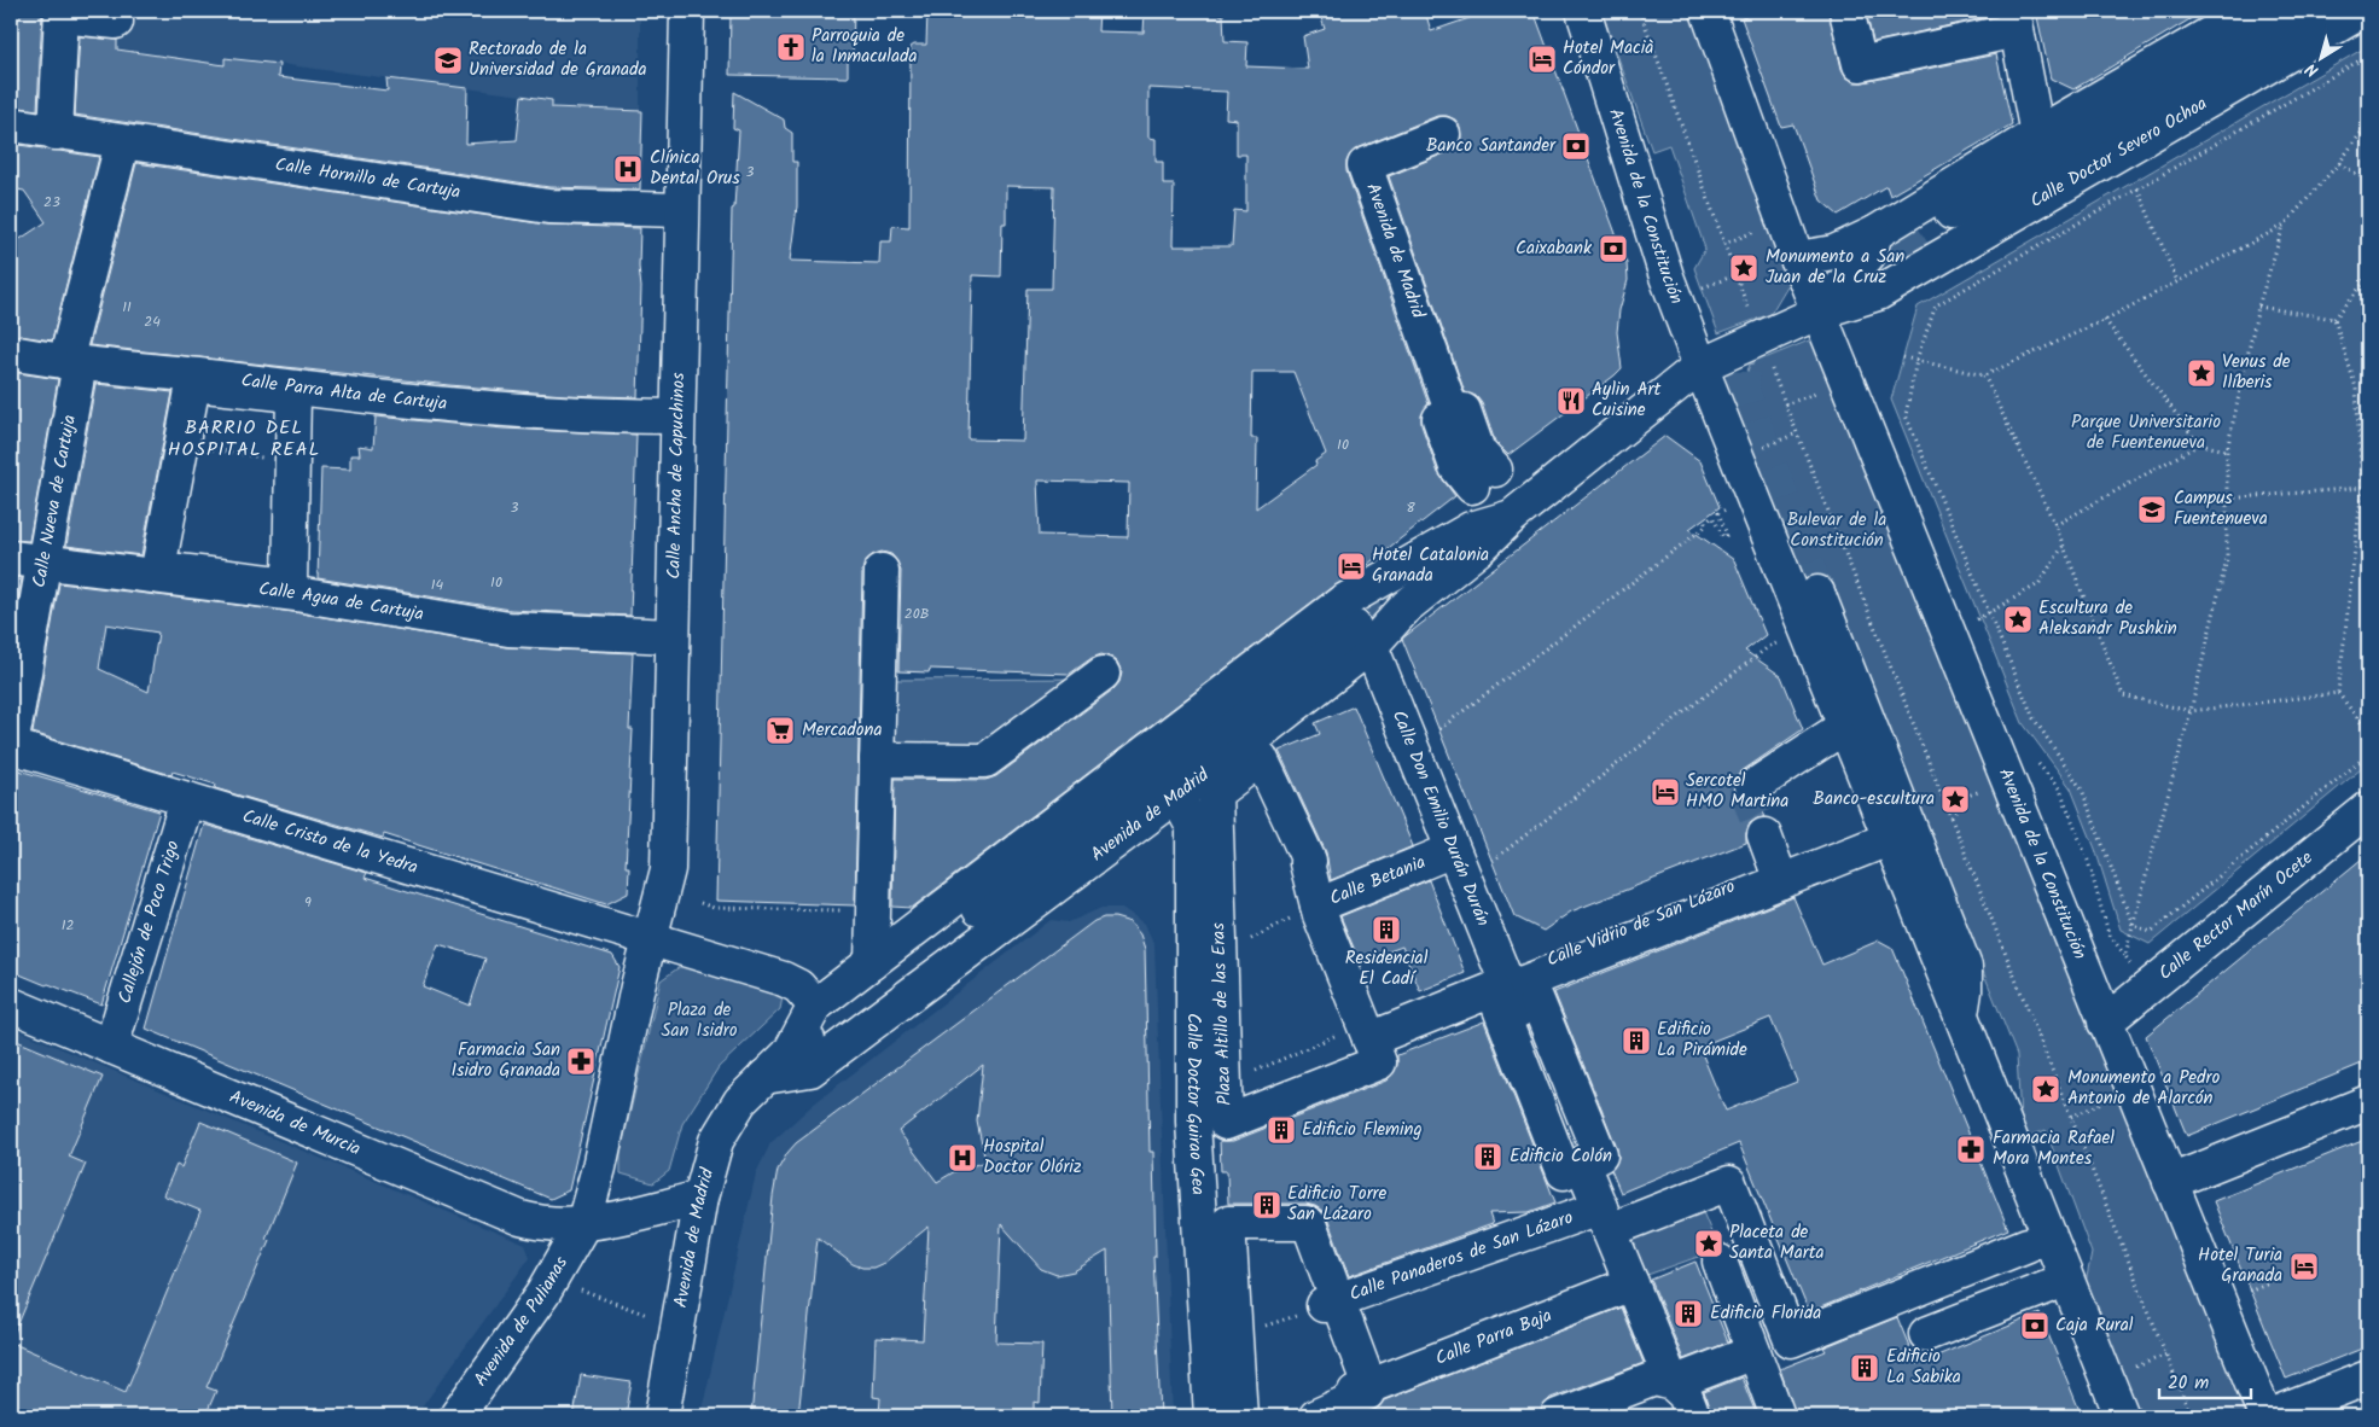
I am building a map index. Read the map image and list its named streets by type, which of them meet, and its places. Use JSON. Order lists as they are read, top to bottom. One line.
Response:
{"streets":{"street":["Calle Doctor Severo Ochoa","Calle Hornillo de Cartuja","Avenida de la Constitución","Avenida de Madrid","Calle Parra Alta de Cartuja","Calle Ancha de Capuchinos","Calle Nueva de Cartuja","Calle Agua de Cartuja","Calle Don Emilio Durán Durán","Calle Cristo de la Yedra","Calle Betania","Calle Rector Marín Ocete","Callejón de Poco Trigo","Calle Vidrio de San Lázaro","Plaza Altillo de las Eras","Calle Doctor Guirao Gea","Avenida de Murcia","Calle Panaderos de San Lázaro","Avenida de Pulianas","Calle Parra Baja"]},"crossings":[["Calle Doctor Severo Ochoa","Avenida de la Constitución"],["Calle Hornillo de Cartuja","Calle Ancha de Capuchinos"],["Calle Hornillo de Cartuja","Calle Nueva de Cartuja"],["Avenida de la Constitución","Avenida de Madrid"],["Avenida de la Constitución","Calle Rector Marín Ocete"],["Avenida de la Constitución","Calle Vidrio de San Lázaro"],["Avenida de Madrid","Calle Don Emilio Durán Durán"],["Avenida de Madrid","Calle Doctor Guirao Gea"],["Calle Parra Alta de Cartuja","Calle Ancha de Capuchinos"],["Calle Parra Alta de Cartuja","Calle Nueva de Cartuja"],["Calle Ancha de Capuchinos","Calle Agua de Cartuja"],["Calle Ancha de Capuchinos","Calle Cristo de la Yedra"],["Calle Nueva de Cartuja","Calle Agua de Cartuja"],["Calle Nueva de Cartuja","Calle Cristo de la Yedra"],["Calle Don Emilio Durán Durán","Calle Vidrio de San Lázaro"],["Calle Don Emilio Durán Durán","Calle Panaderos de San Lázaro"],["Calle Cristo de la Yedra","Callejón de Poco Trigo"],["Calle Betania","Plaza Altillo de las Eras"],["Callejón de Poco Trigo","Avenida de Murcia"],["Calle Vidrio de San Lázaro","Plaza Altillo de las Eras"],["Avenida de Murcia","Avenida de Pulianas"]],"districts":["BARRIO DEL HOSPITAL REAL"],"parks":["Parque Universitario de Fuentenueva","Bulevar de la Constitución","Plaza de San Isidro"],"places":{"church":["Parroquia de la Inmaculada"],"hotel":["Hotel Macià Cóndor","Hotel Catalonia Granada","Sercotel HMO Martina","Hotel Turia Granada"],"school or university":["Rectorado de la Universidad de Granada","Campus Fuentenueva"],"bank":["Banco Santander","Caixabank","Caja Rural"],"hospital":["Clínica Dental Orus","Hospital Doctor Olóriz"],"place":["Monumento a San Juan de la Cruz","Venus de Ilíberis","Escultura de Aleksandr Pushkin","Banco-escultura","Monumento a Pedro Antonio de Alarcón","Placeta de Santa Marta"],"restaurant":["Aylin Art Cuisine"],"supermarket":["Mercadona"],"building":["Residencial El Cadí","Edificio La Pirámide","Edificio Fleming","Edificio Colón","Edificio Torre San Lázaro","Edificio Florida","Edificio La Sabika"],"pharmacy":["Farmacia San Isidro Granada","Farmacia Rafael Mora Montes"]},"house_numbers":["3","23","11","24","10","3","8","10","14","20B","9","12"],"scale_bar":"20 m","north":"bottom left"}
